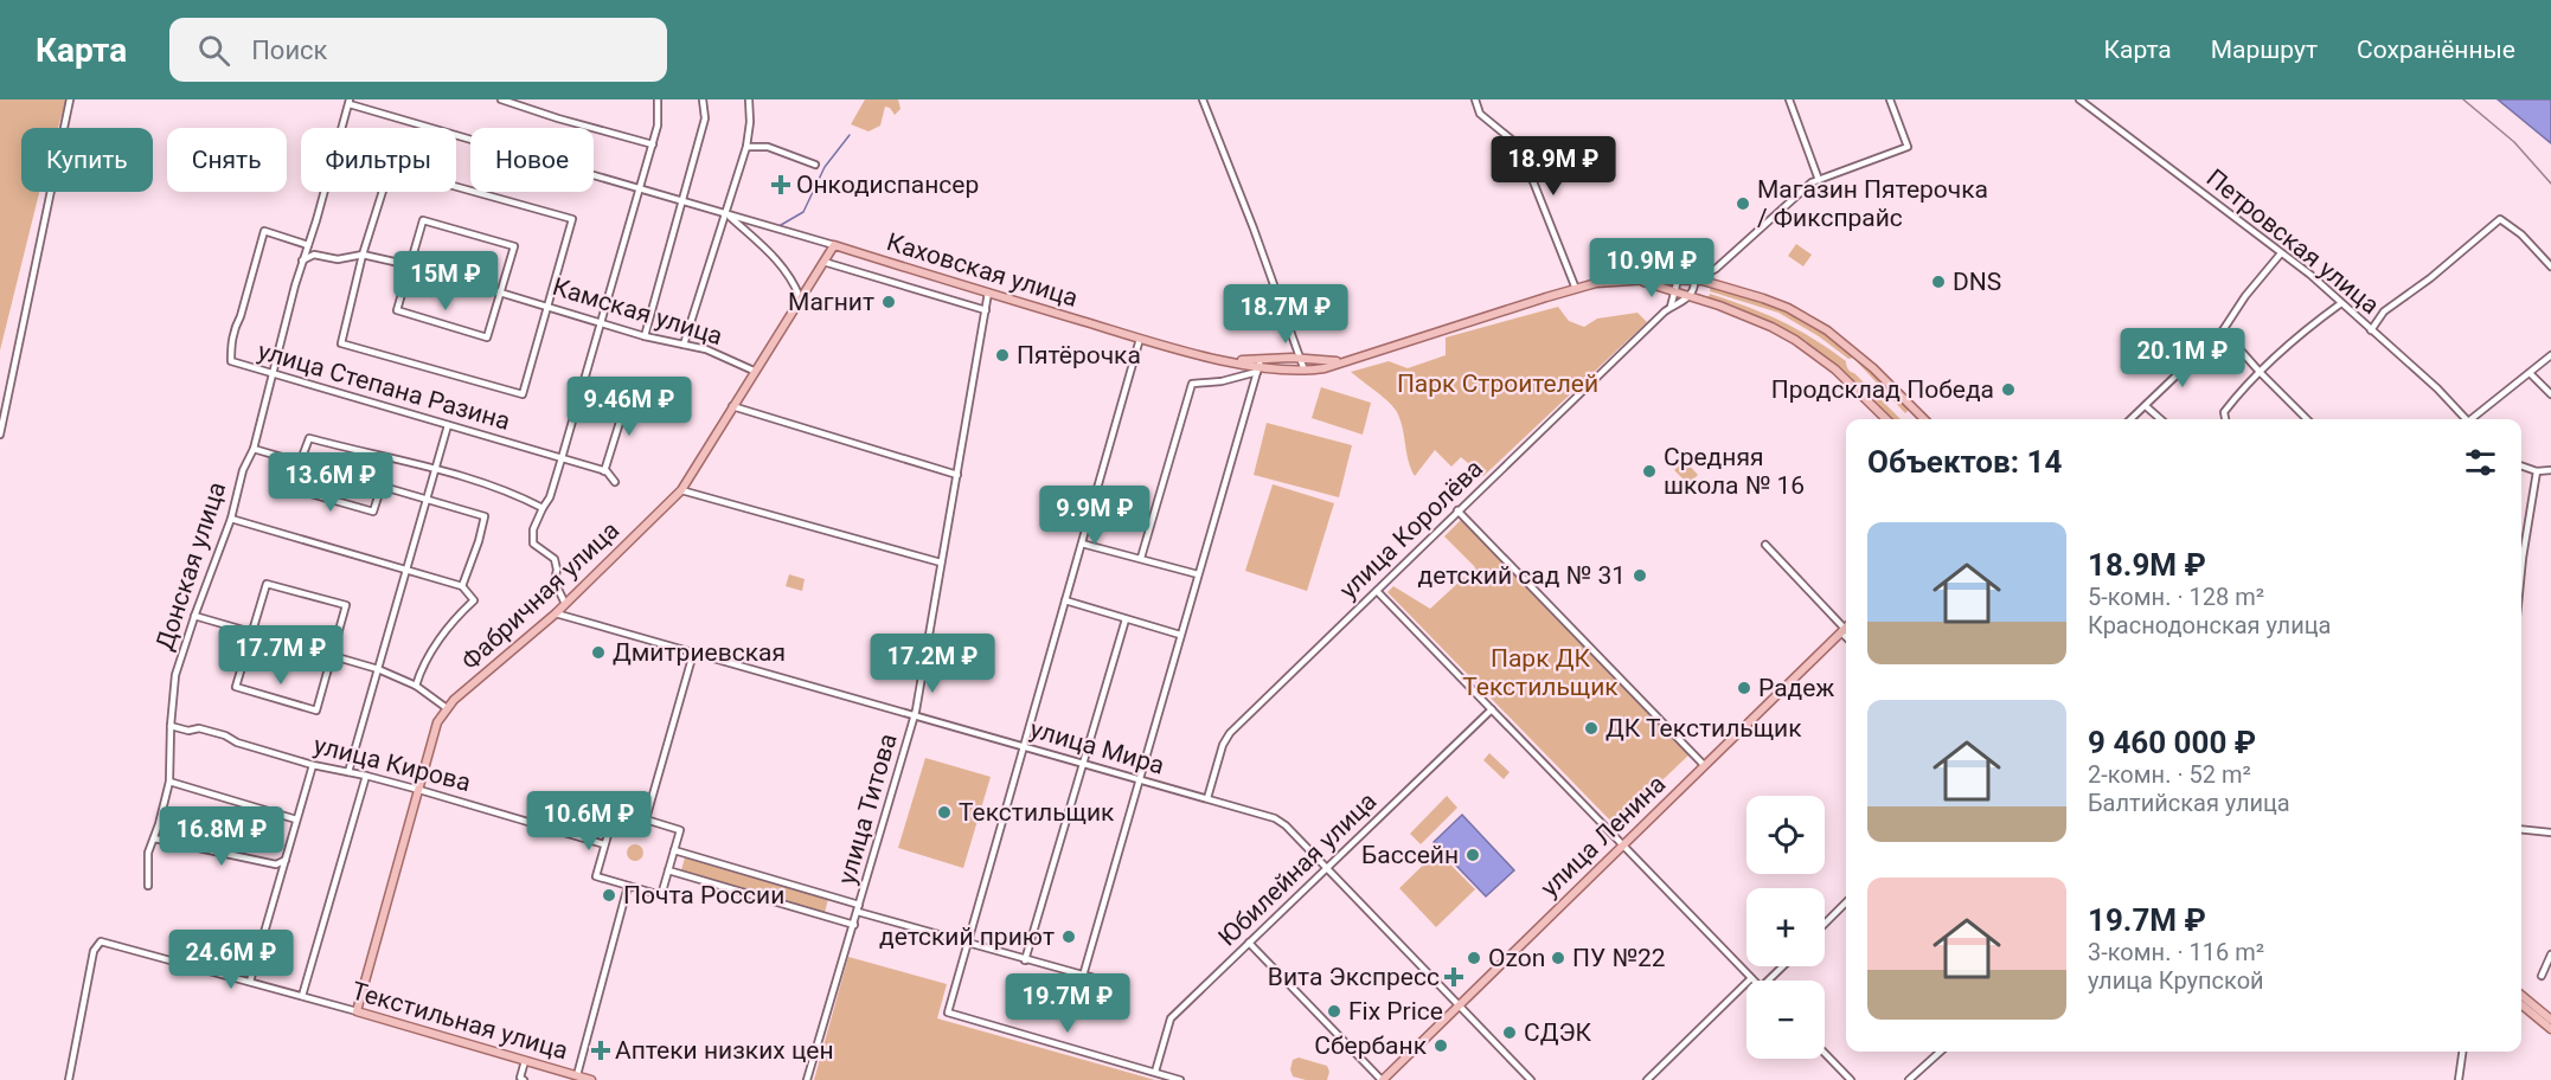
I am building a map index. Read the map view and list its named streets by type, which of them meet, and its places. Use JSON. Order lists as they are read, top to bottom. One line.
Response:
{"streets":{"main road":["Каховская улица","Фабричная улица","улица Ленина","Текстильная улица"],"street":["Петровская улица","Камская улица","улица Степана Разина","улица Королёва","Донская улица","улица Мира","улица Кирова","улица Титова","Юбилейная улица"]},"crossings":[["Каховская улица","Донская улица"],["Каховская улица","Фабричная улица"],["Каховская улица","улица Титова"],["Камская улица","Донская улица"],["Камская улица","Фабричная улица"],["улица Степана Разина","Донская улица"],["улица Королёва","улица Мира"],["Донская улица","улица Кирова"],["Фабричная улица","улица Мира"],["Фабричная улица","улица Кирова"],["Фабричная улица","Текстильная улица"],["улица Мира","улица Титова"],["улица Мира","улица Ленина"],["улица Мира","Юбилейная улица"]],"parks":["Парк Строителей","Парк ДК Текстильщик"],"places":{"health":["Онкодиспансер","Вита Экспресс","Аптеки низких цен"],"other":["Магазин Пятерочка / Фикспрайс","DNS","Магнит","Пятёрочка","Продсклад Победа","Средняя школа № 16","детский сад № 31","Дмитриевская","Радеж","ДК Текстильщик","Текстильщик","Бассейн","Почта России","детский приют","Ozon","ПУ №22","Fix Price","СДЭК","Сбербанк"]},"page":{"header":"Карта","search":"Поиск","nav":["Карта","Маршрут","Сохранённые"],"chip":["Купить","Снять","Фильтры","Новое"],"price":["18.9M ₽","10.9M ₽","15M ₽","18.7M ₽","20.1M ₽","9.46M ₽","13.6M ₽","9.9M ₽","17.7M ₽","17.2M ₽","10.6M ₽","16.8M ₽","24.6M ₽","19.7M ₽"],"heading":"Объектов: 14","list":[{"name":"18.9M ₽","note":"5-комн. · 128 m² · Краснодонская улица"},{"name":"9 460 000 ₽","note":"2-комн. · 52 m² · Балтийская улица"},{"name":"19.7M ₽","note":"3-комн. · 116 m² · улица Крупской"}],"map_buttons":["+","−"]}}
